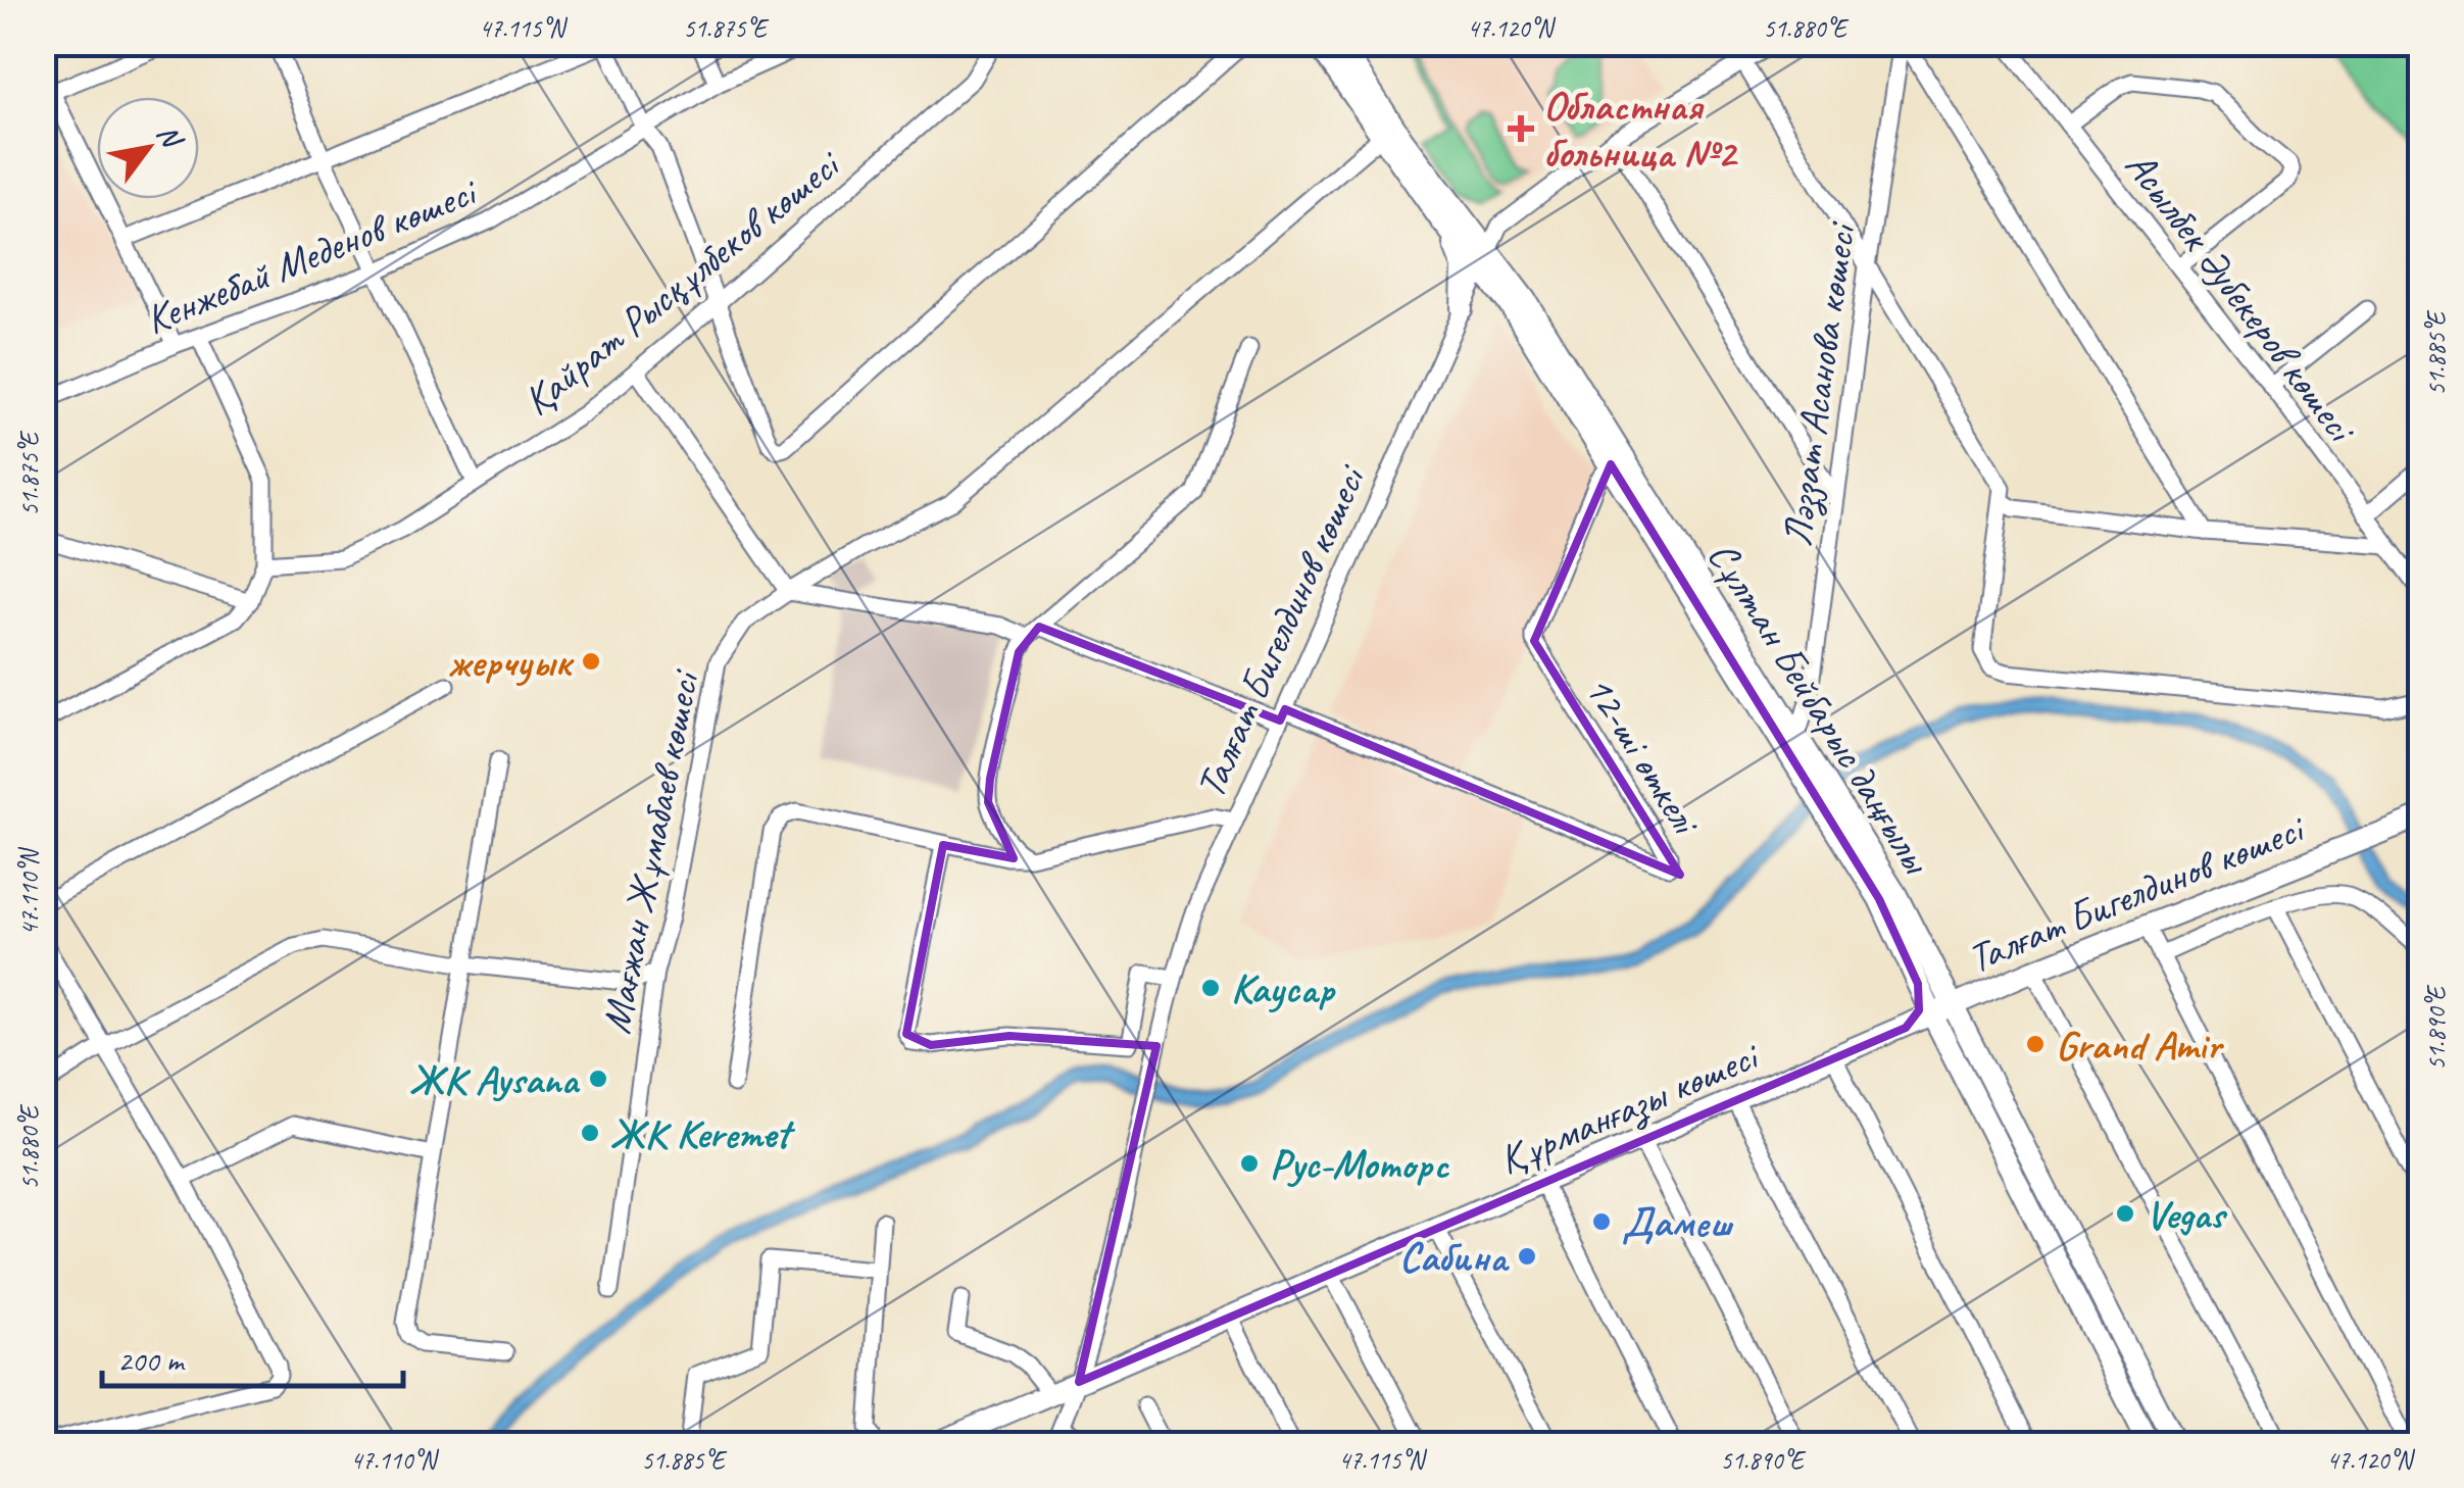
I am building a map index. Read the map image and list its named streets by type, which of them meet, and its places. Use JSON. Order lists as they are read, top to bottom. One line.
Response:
{"streets":{"main road":["Талғат Бигелдинов көшесі","Сұлтан Бейбарыс даңғылы","Құрманғазы көшесі"],"street":["Кенжебай Меденов көшесі","Қайрат Рысқұлбеков көшесі","Асылбек Әубекеров көшесі","Ләззат Асанова көшесі","12-ші өткелі","Мағжан Жұмабаев көшесі"]},"crossings":[["Ләззат Асанова көшесі","Сұлтан Бейбарыс даңғылы"],["Талғат Бигелдинов көшесі","Сұлтан Бейбарыс даңғылы"],["Талғат Бигелдинов көшесі","12-ші өткелі"],["Талғат Бигелдинов көшесі","Құрманғазы көшесі"],["Сұлтан Бейбарыс даңғылы","12-ші өткелі"],["Сұлтан Бейбарыс даңғылы","Мағжан Жұмабаев көшесі"],["Сұлтан Бейбарыс даңғылы","Құрманғазы көшесі"]],"places":{"health":["Областная больница №2"],"other":["жерчуык","Каусар","Grand Amir","ЖК Aysana","ЖК Keremet","Рус-Моторс","Vegas","Дамеш","Сабина"]},"scale_bar":"200 m","north":"top right","coordinates":["47.115°N","51.875°E","47.120°N","51.880°E","51.885°E","47.110°N","51.890°E"]}
